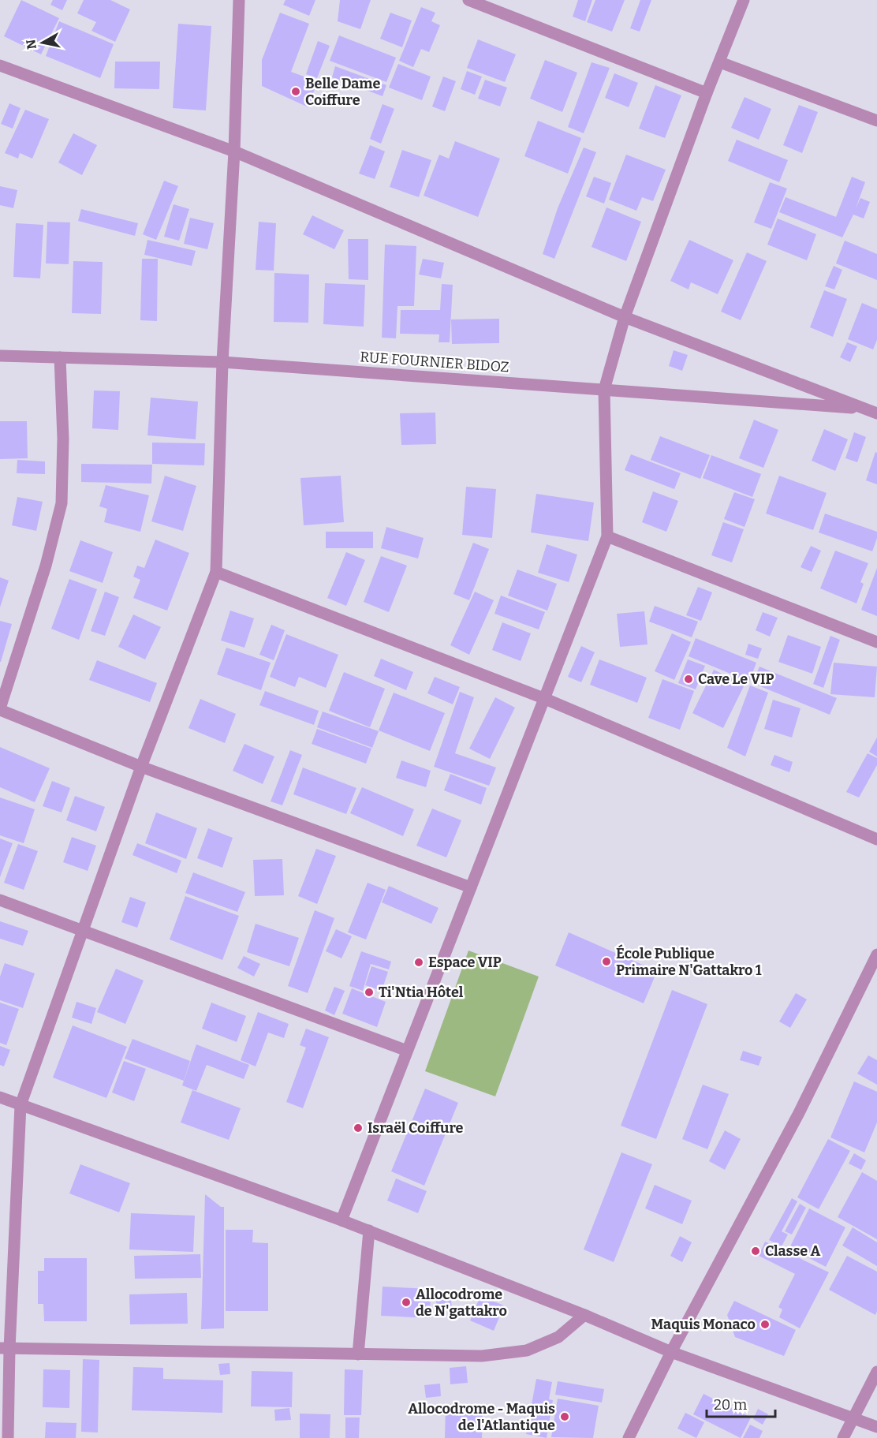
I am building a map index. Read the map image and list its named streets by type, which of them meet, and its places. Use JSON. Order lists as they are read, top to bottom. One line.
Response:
{"streets":{"street":["RUE FOURNIER BIDOZ"]},"places":["Belle Dame Coiffure","Cave Le VIP","École Publique Primaire N'Gattakro 1","Espace VIP","Ti'Ntia Hôtel","Israël Coiffure","Classe A","Allocodrome de N'gattakro","Maquis Monaco","Allocodrome - Maquis de l'Atlantique"],"scale_bar":"20 m","north":"left"}
